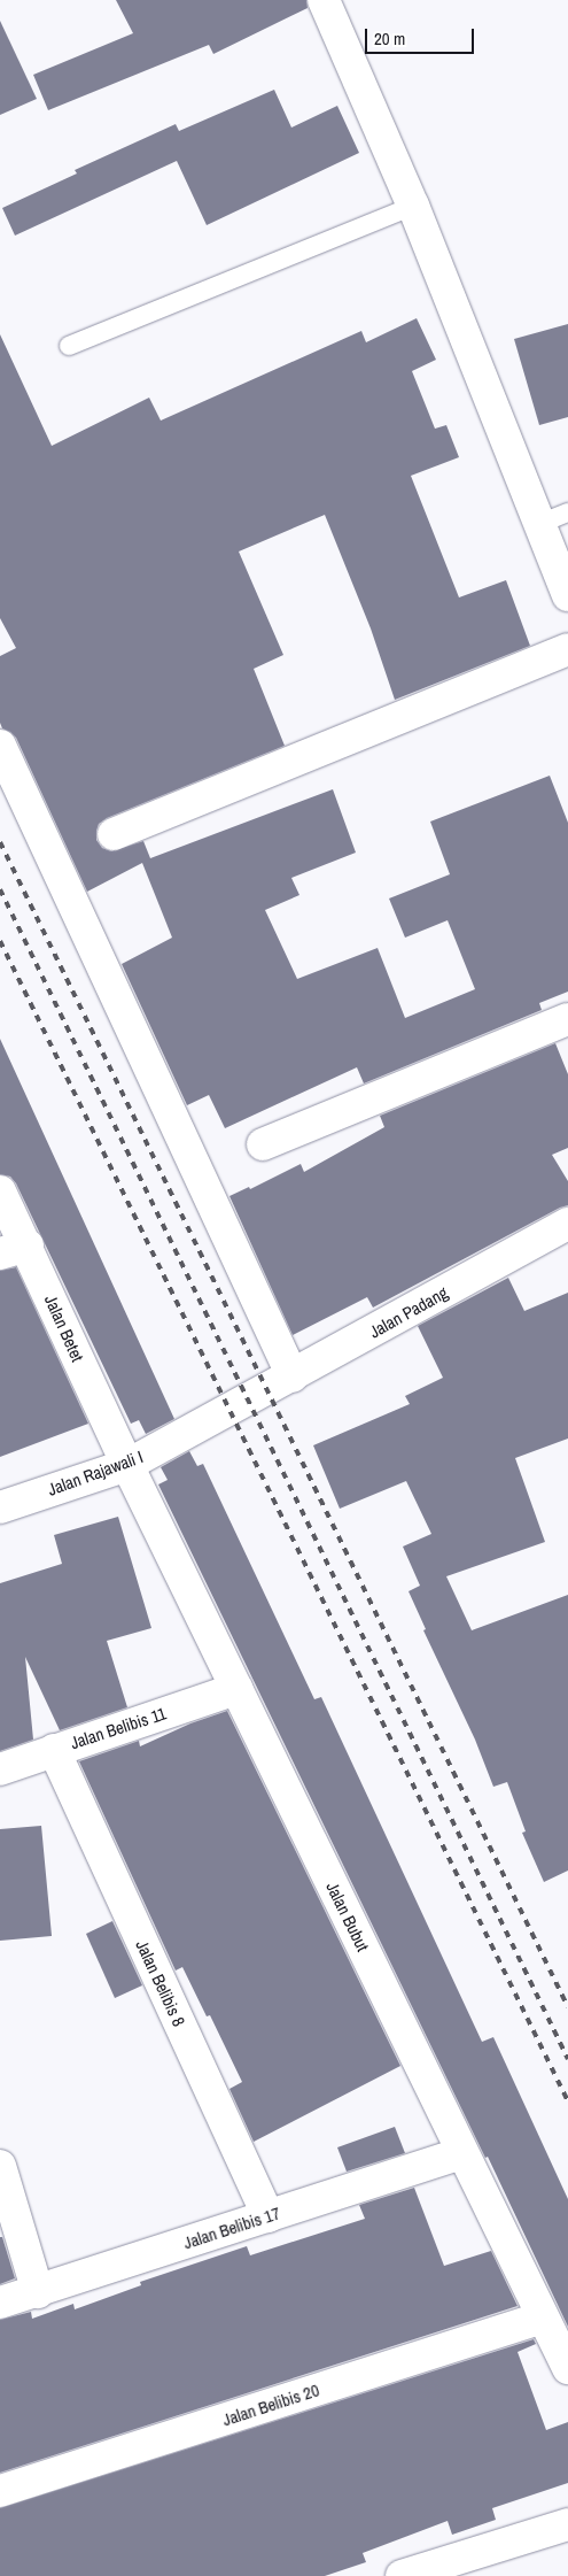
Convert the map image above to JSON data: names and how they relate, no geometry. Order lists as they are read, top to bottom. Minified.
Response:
{"streets":{"street":["Jalan Padang","Jalan Betet","Jalan Rajawali I","Jalan Belibis 11","Jalan Bubut","Jalan Belibis 8","Jalan Belibis 17","Jalan Belibis 20"]},"crossings":[["Jalan Padang","Jalan Rajawali I"],["Jalan Betet","Jalan Rajawali I"],["Jalan Betet","Jalan Bubut"],["Jalan Rajawali I","Jalan Bubut"],["Jalan Belibis 11","Jalan Bubut"],["Jalan Belibis 11","Jalan Belibis 8"],["Jalan Bubut","Jalan Belibis 17"],["Jalan Bubut","Jalan Belibis 20"],["Jalan Belibis 8","Jalan Belibis 17"]],"scale_bar":"20 m"}
